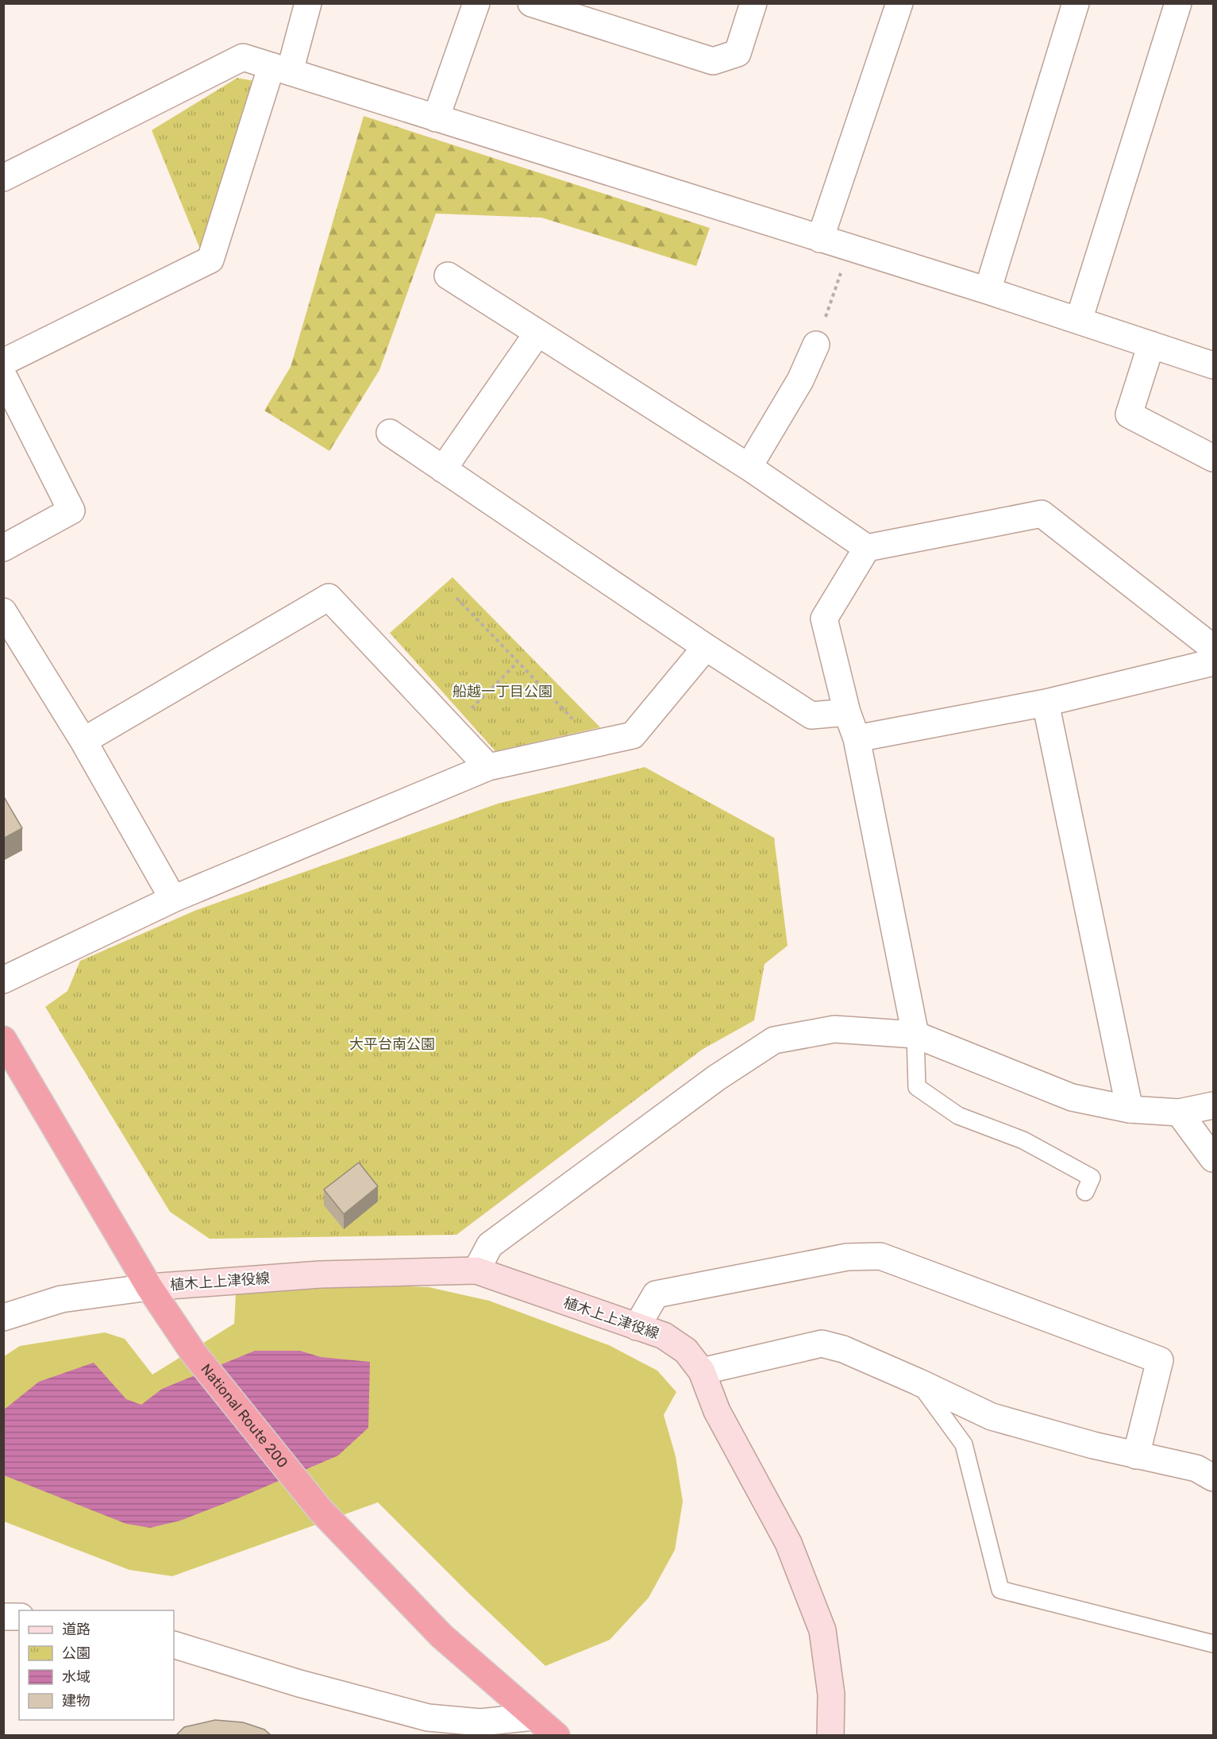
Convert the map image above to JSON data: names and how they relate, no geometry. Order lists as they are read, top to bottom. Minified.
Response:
{"streets":{"highway":["National Route 200"],"main road":["植木上上津役線"]},"crossings":[["植木上上津役線","National Route 200"]],"parks":["船越一丁目公園","大平台南公園"],"legend":["道路","公園","水域","建物"]}
